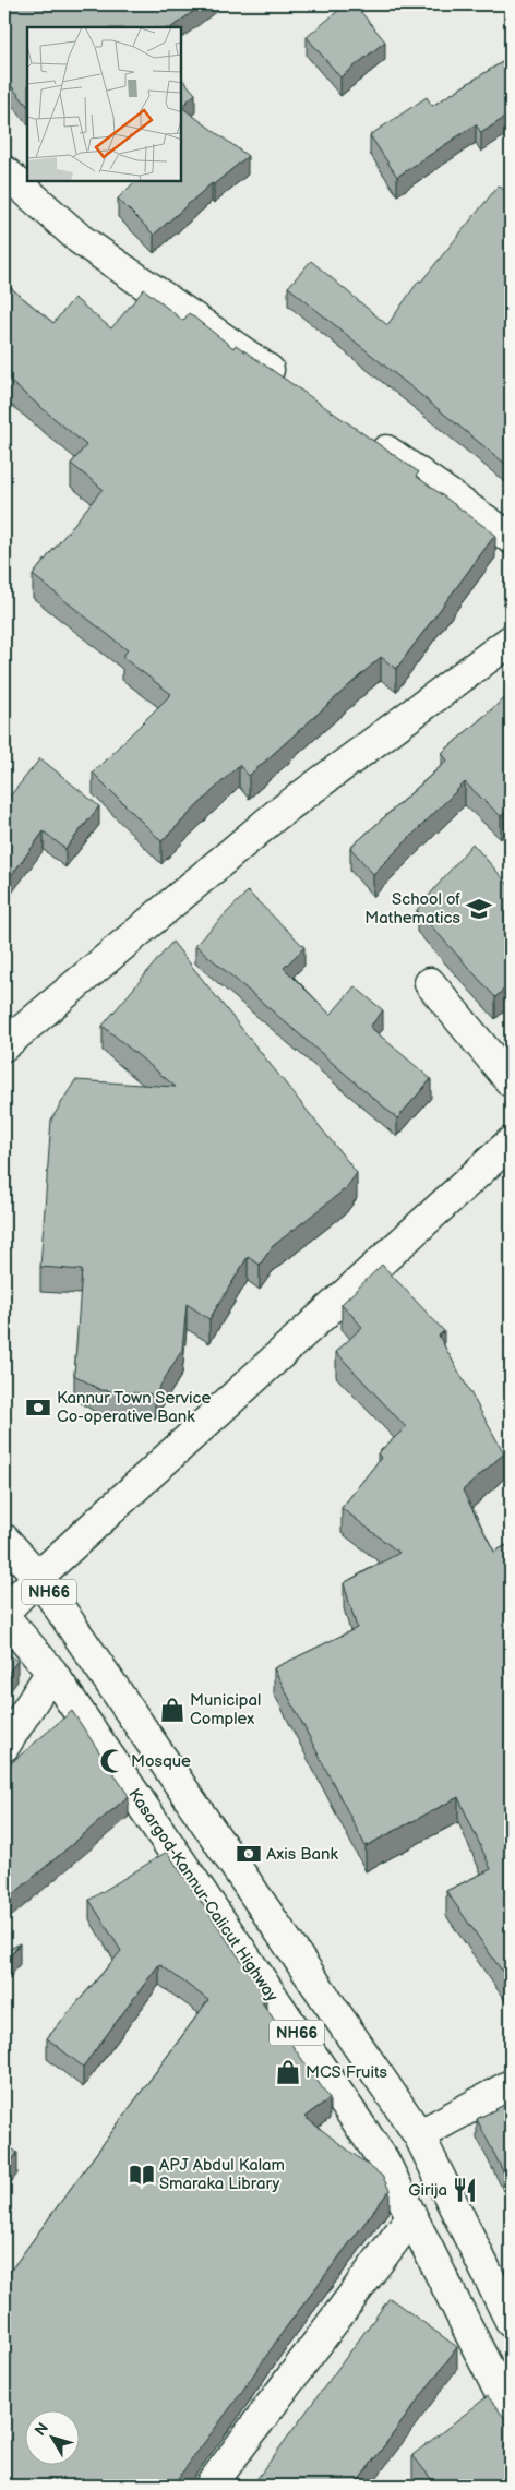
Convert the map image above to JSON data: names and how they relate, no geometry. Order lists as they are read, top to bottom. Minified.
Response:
{"streets":{"main road":["NH66","Kasargod-Kannur-Calicut Highway"]},"places":{"school or university":["School of Mathematics"],"bank":["Kannur Town Service Co-operative Bank","Axis Bank"],"shop":["Municipal Complex","MCS Fruits"],"mosque":["Mosque"],"library":["APJ Abdul Kalam Smaraka Library"],"restaurant":["Girija"]},"north":"top left"}
